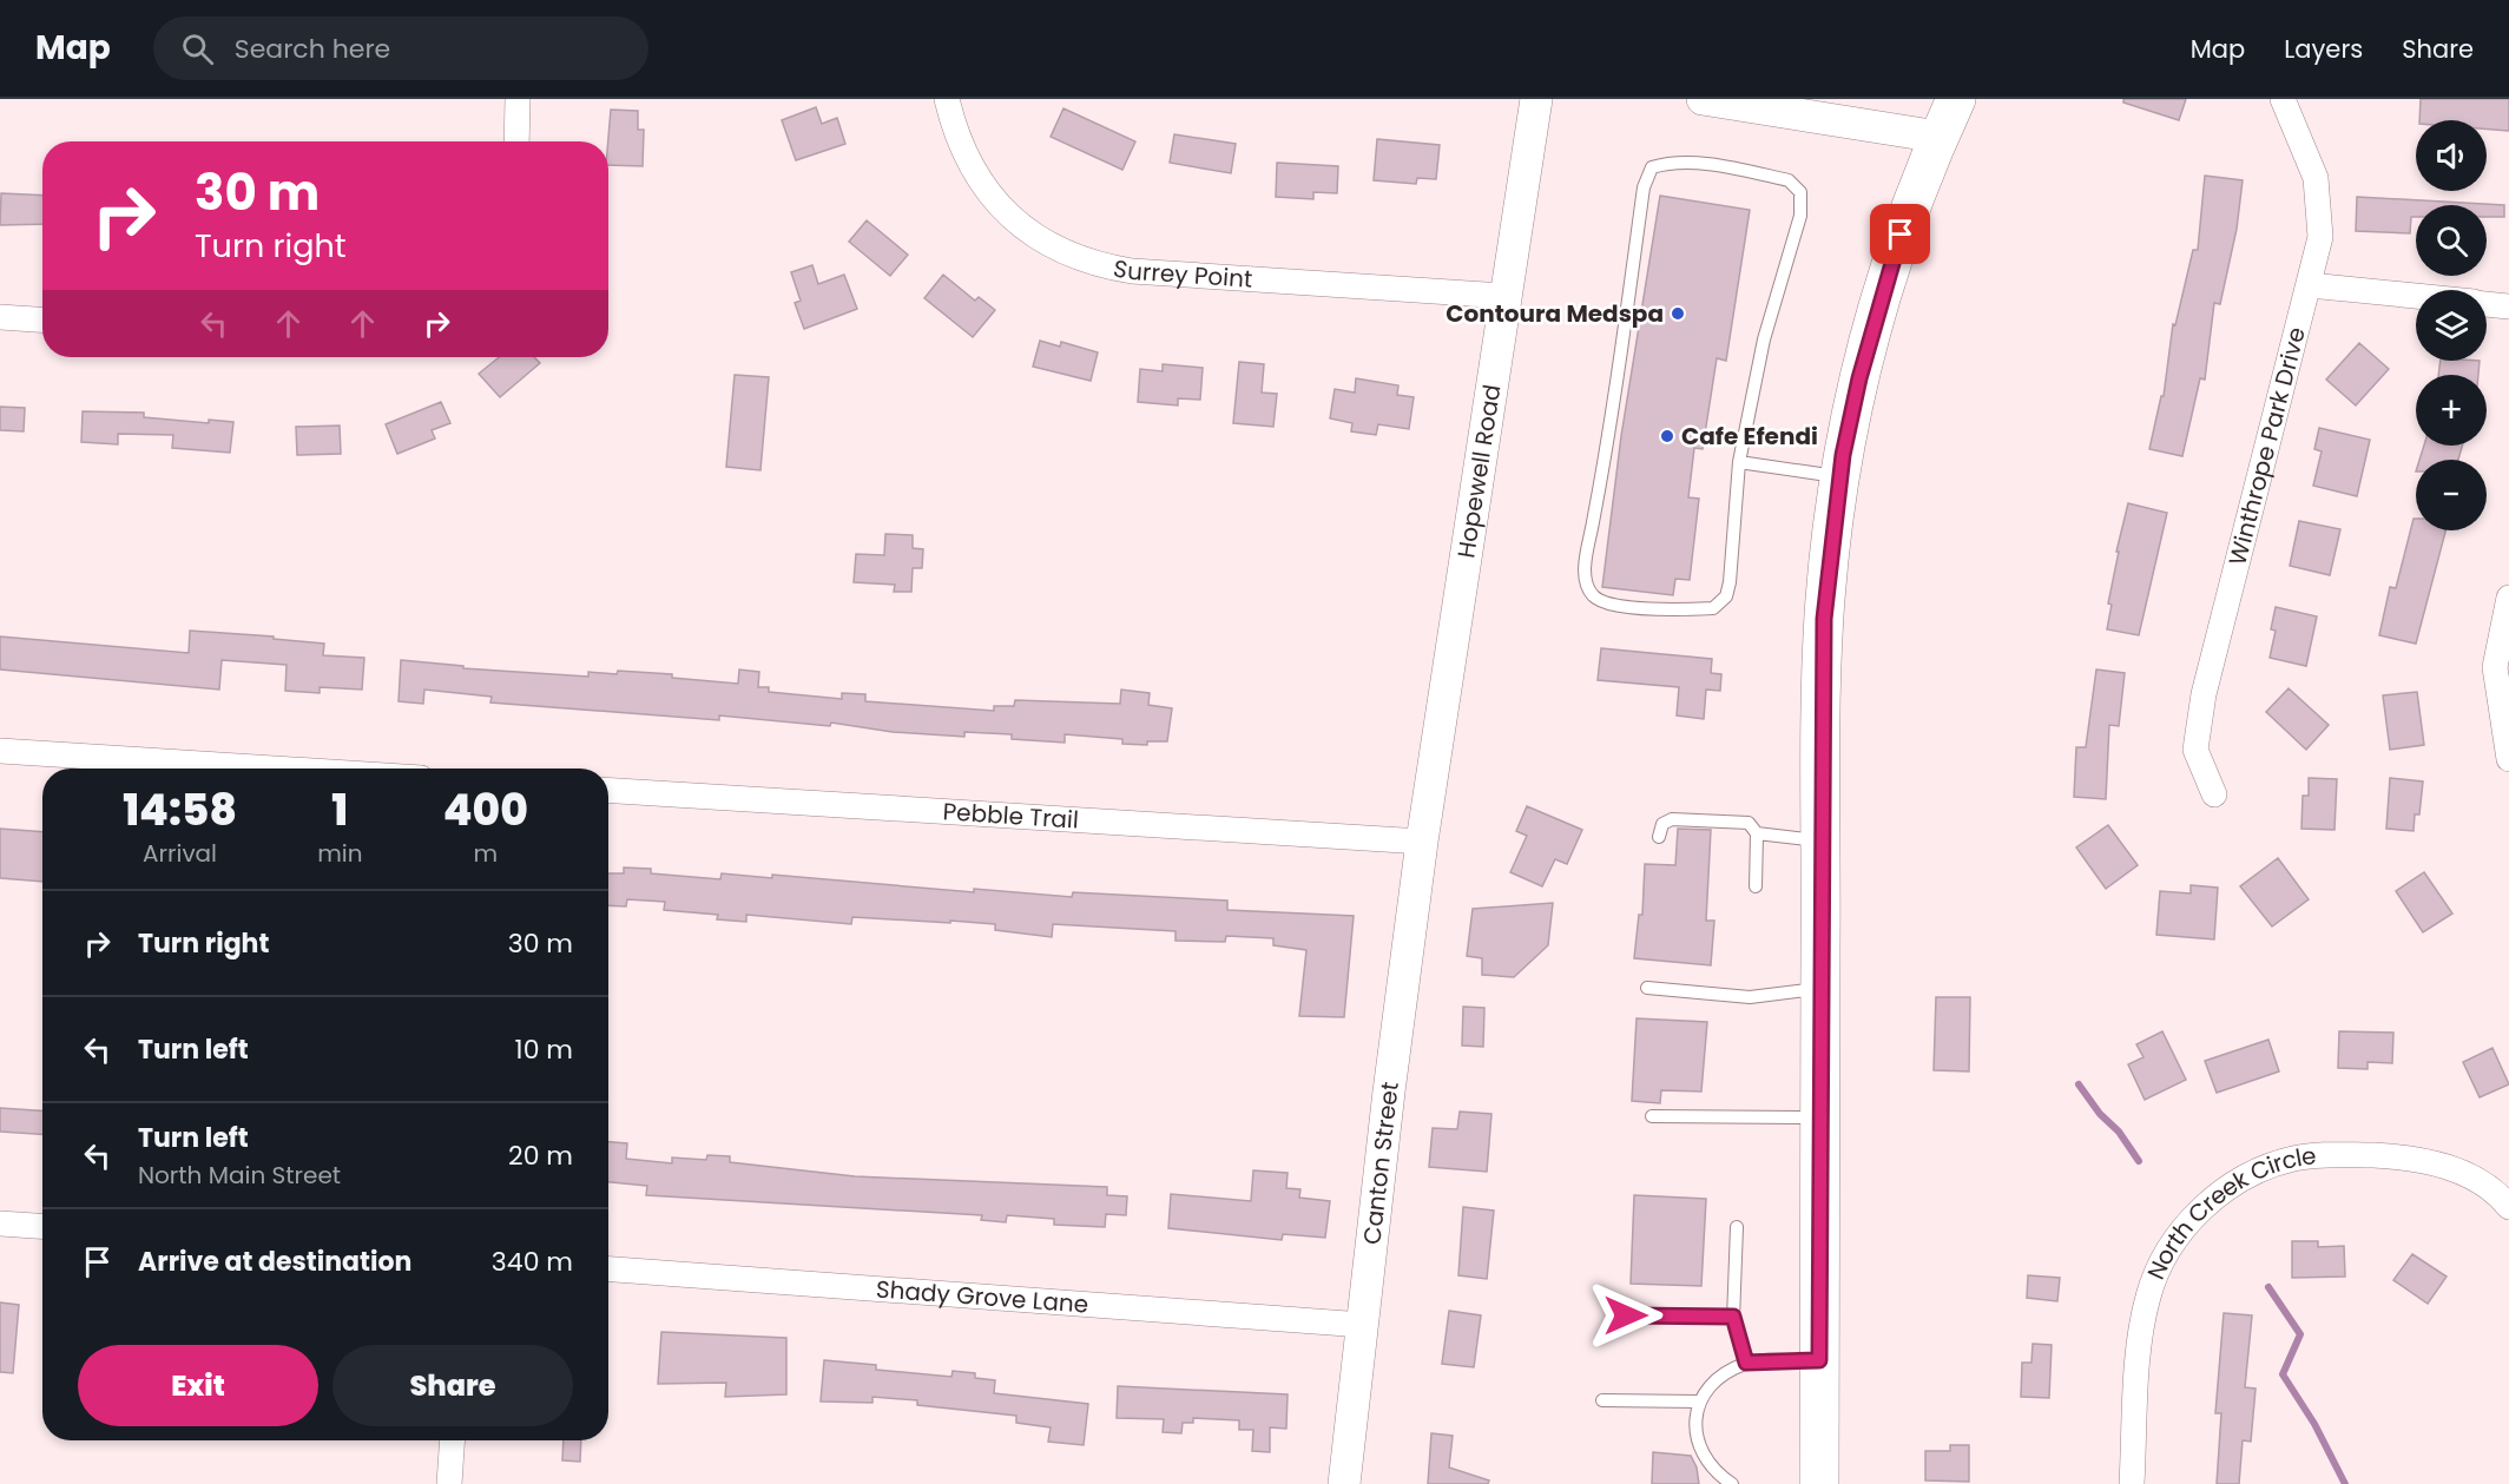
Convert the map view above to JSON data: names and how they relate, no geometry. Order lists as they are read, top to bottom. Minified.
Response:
{"streets":{"street":["Surrey Point","Winthrope Park Drive","Hopewell Road","Pebble Trail","Canton Street","North Creek Circle","Shady Grove Lane"]},"crossings":[["Surrey Point","Hopewell Road"],["Hopewell Road","Pebble Trail"],["Hopewell Road","Canton Street"],["Pebble Trail","Canton Street"],["Canton Street","Shady Grove Lane"]],"places":["Contoura Medspa","Cafe Efendi"],"page":{"header":"Map","search":"Search here","nav":["Map","Layers","Share"],"map_buttons":["+","−"],"turn":["30 m","Turn right"],"eta":["14:58","Arrival","1","min","400","m"],"list":[{"name":"Turn right","value":"30 m"},{"name":"Turn left","value":"10 m"},{"name":"Turn left","note":"North Main Street","value":"20 m"},{"name":"Arrive at destination","value":"340 m"}],"buttons":["Exit","Share"]}}
